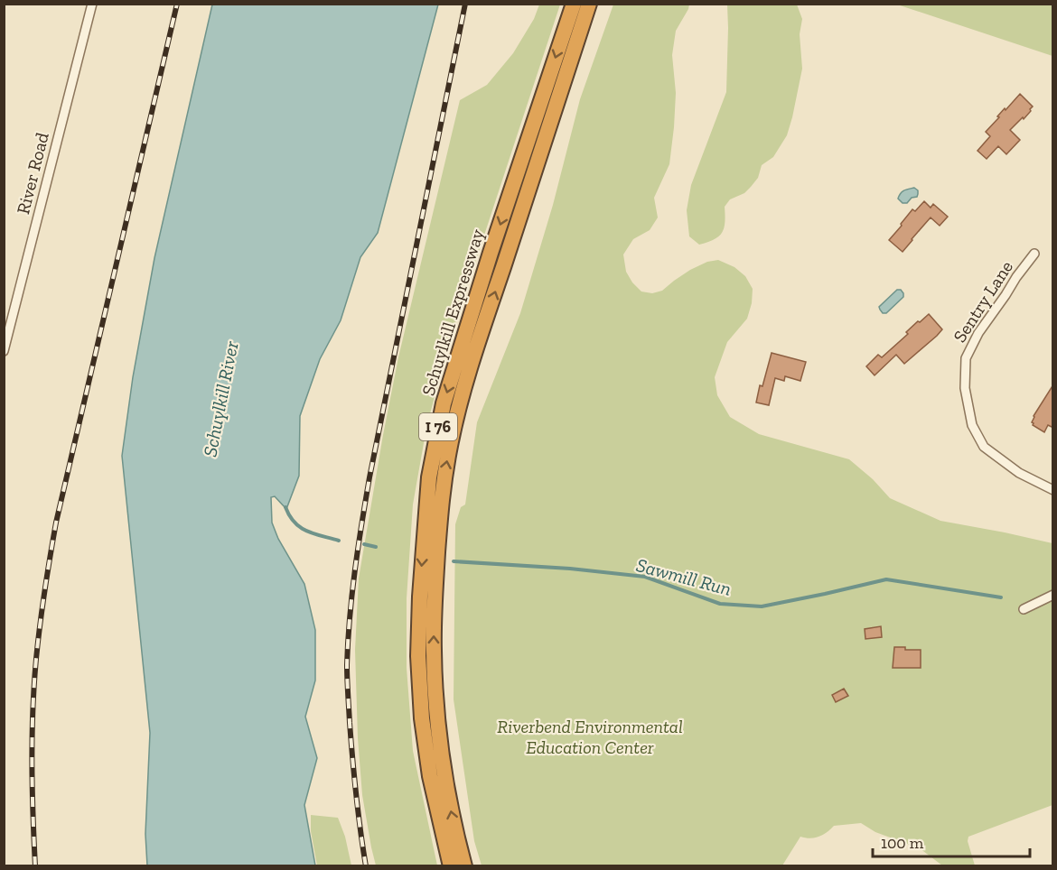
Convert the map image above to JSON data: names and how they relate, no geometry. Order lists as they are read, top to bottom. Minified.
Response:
{"streets":{"highway":["Schuylkill Expressway","I 76"],"street":["River Road","Sentry Lane"]},"water":["Schuylkill River","Sawmill Run"],"parks":["Riverbend Environmental Education Center"],"scale_bar":"100 m"}
